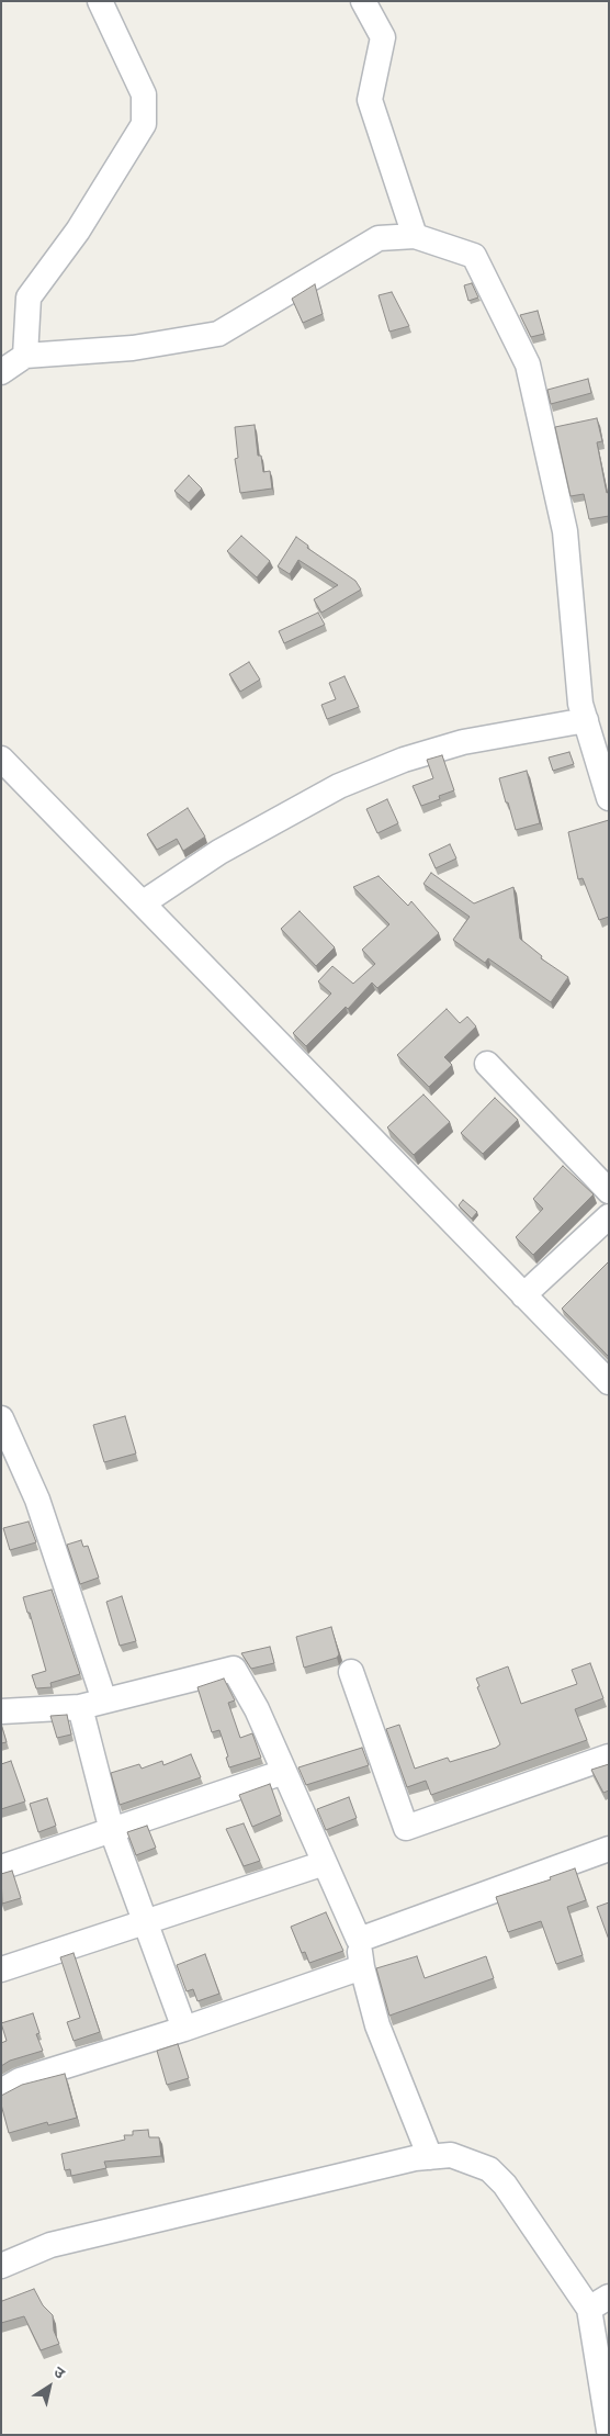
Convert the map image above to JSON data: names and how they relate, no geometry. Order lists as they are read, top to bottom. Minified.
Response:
{"north":"top right"}
